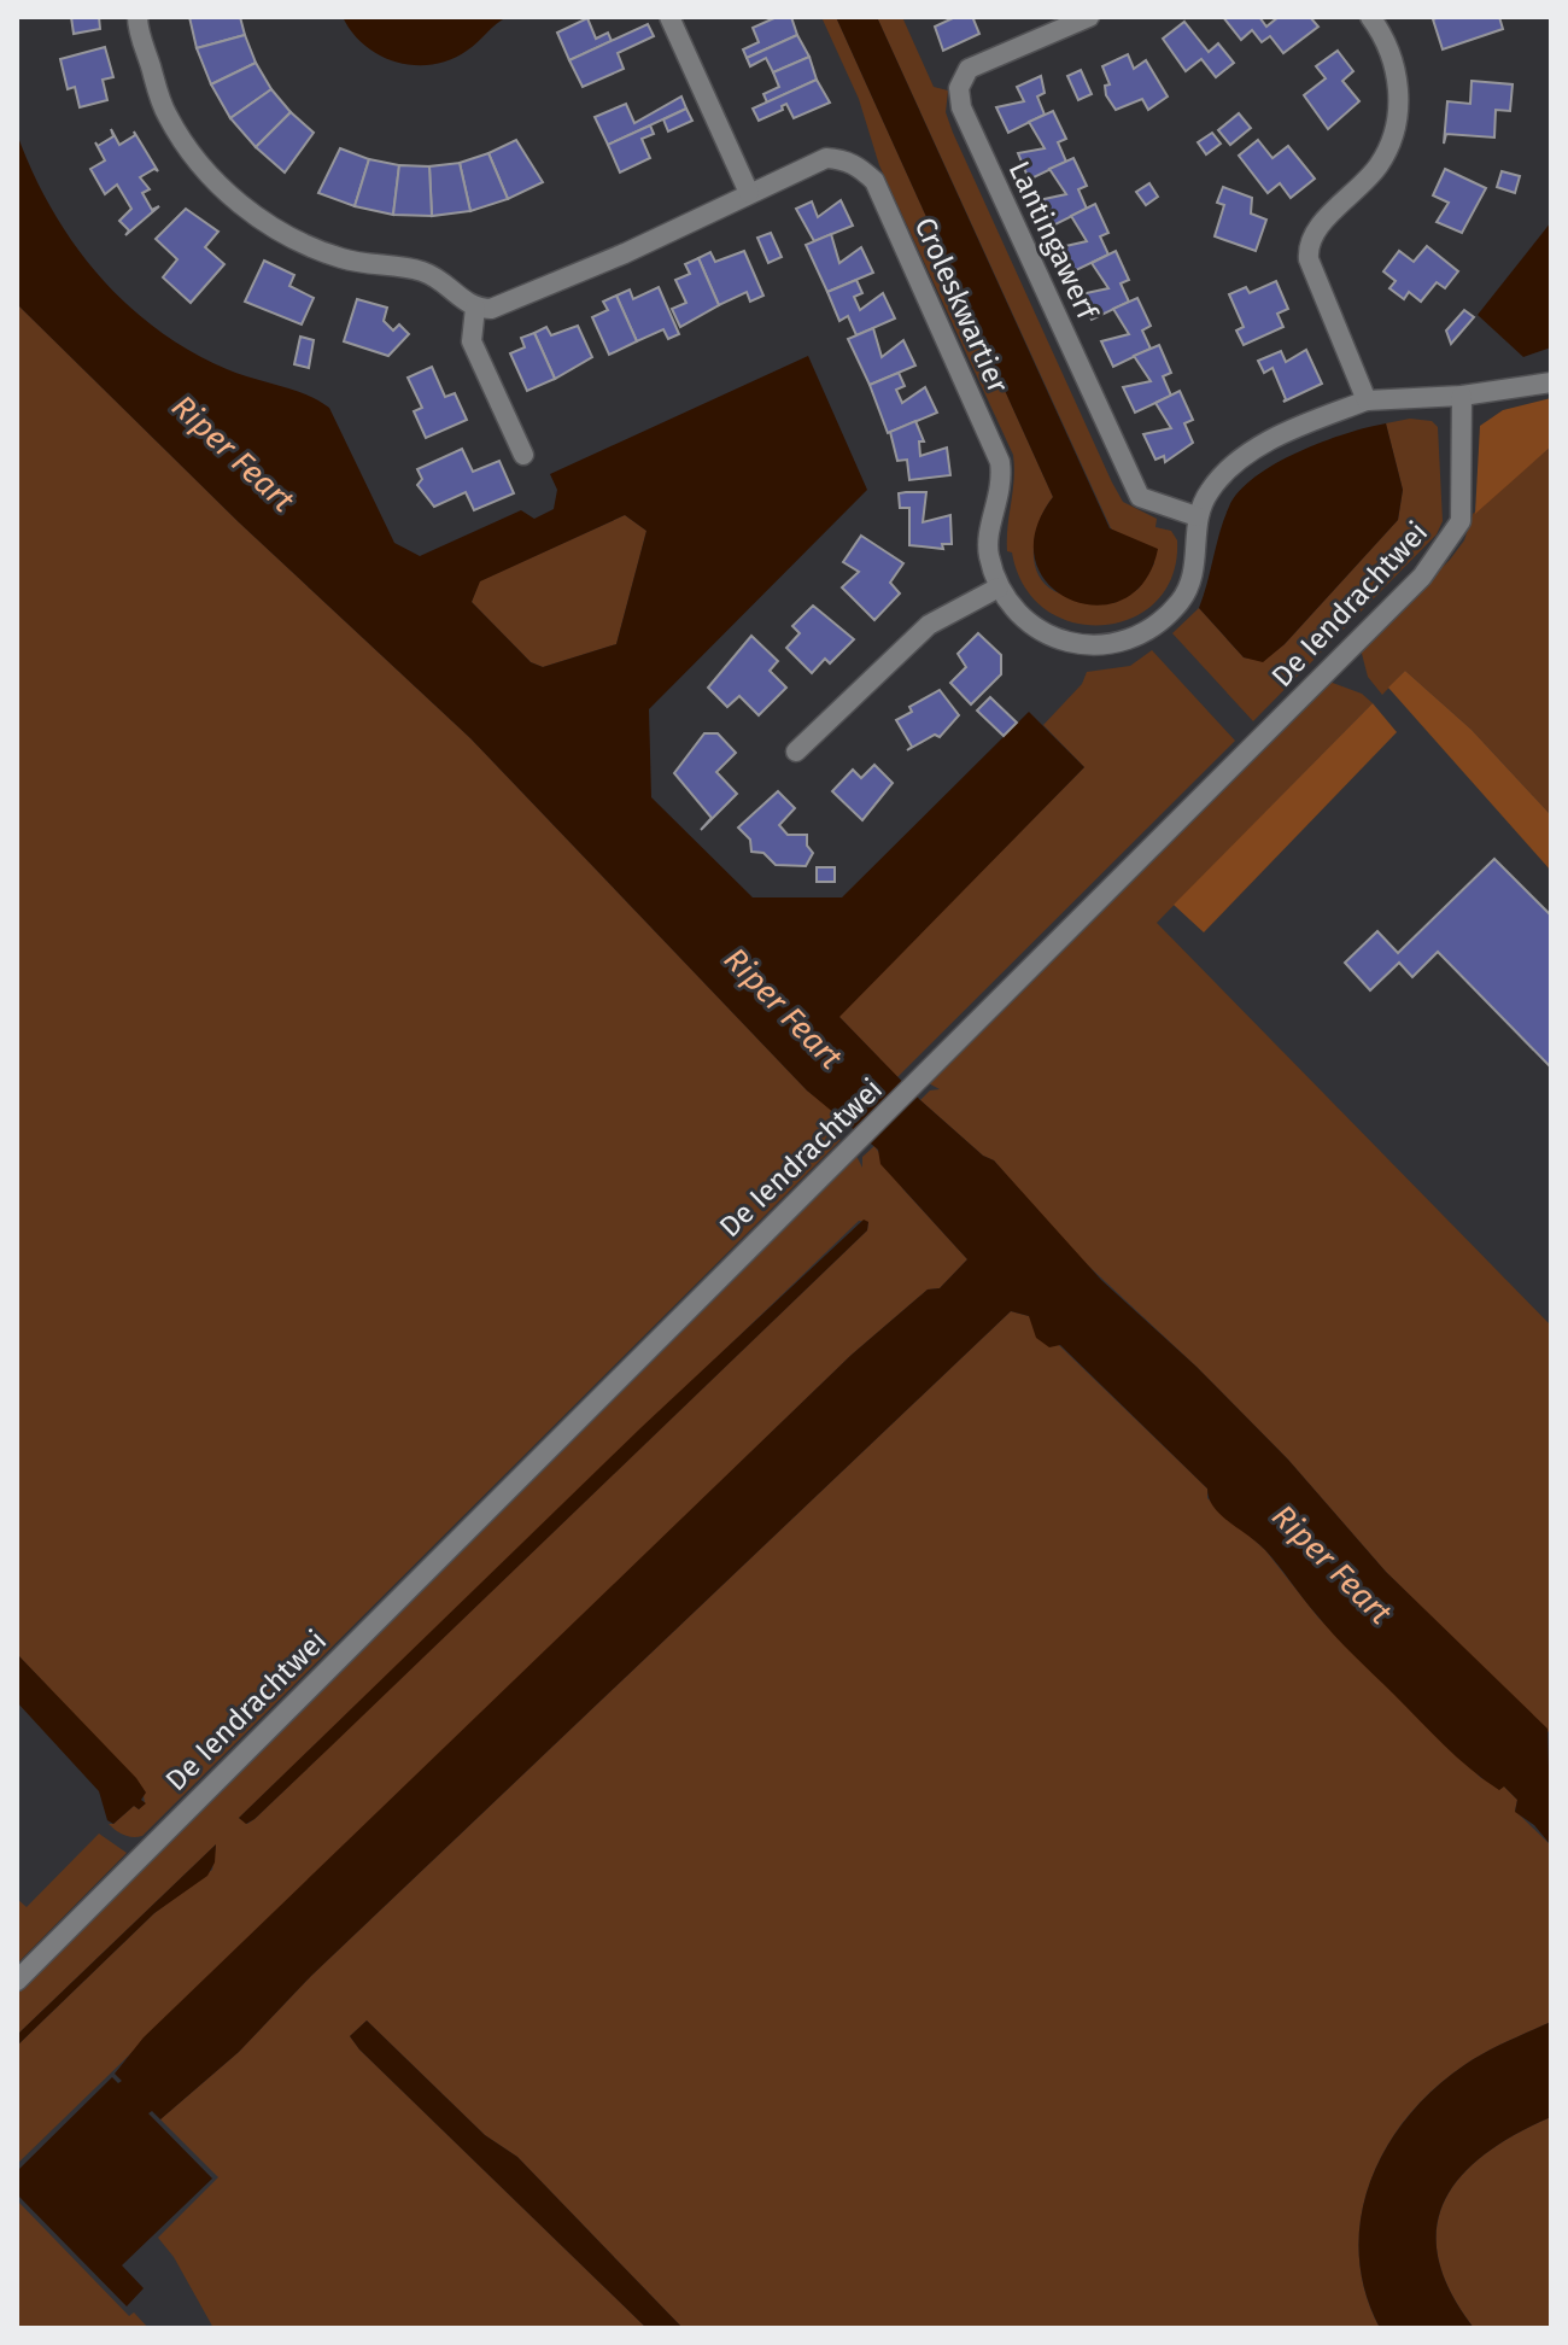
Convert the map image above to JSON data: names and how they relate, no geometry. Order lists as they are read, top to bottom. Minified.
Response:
{"streets":{"street":["Lantingawerf","Croleskwartier","De Iendrachtwei"]},"water":["Riper Feart"]}
